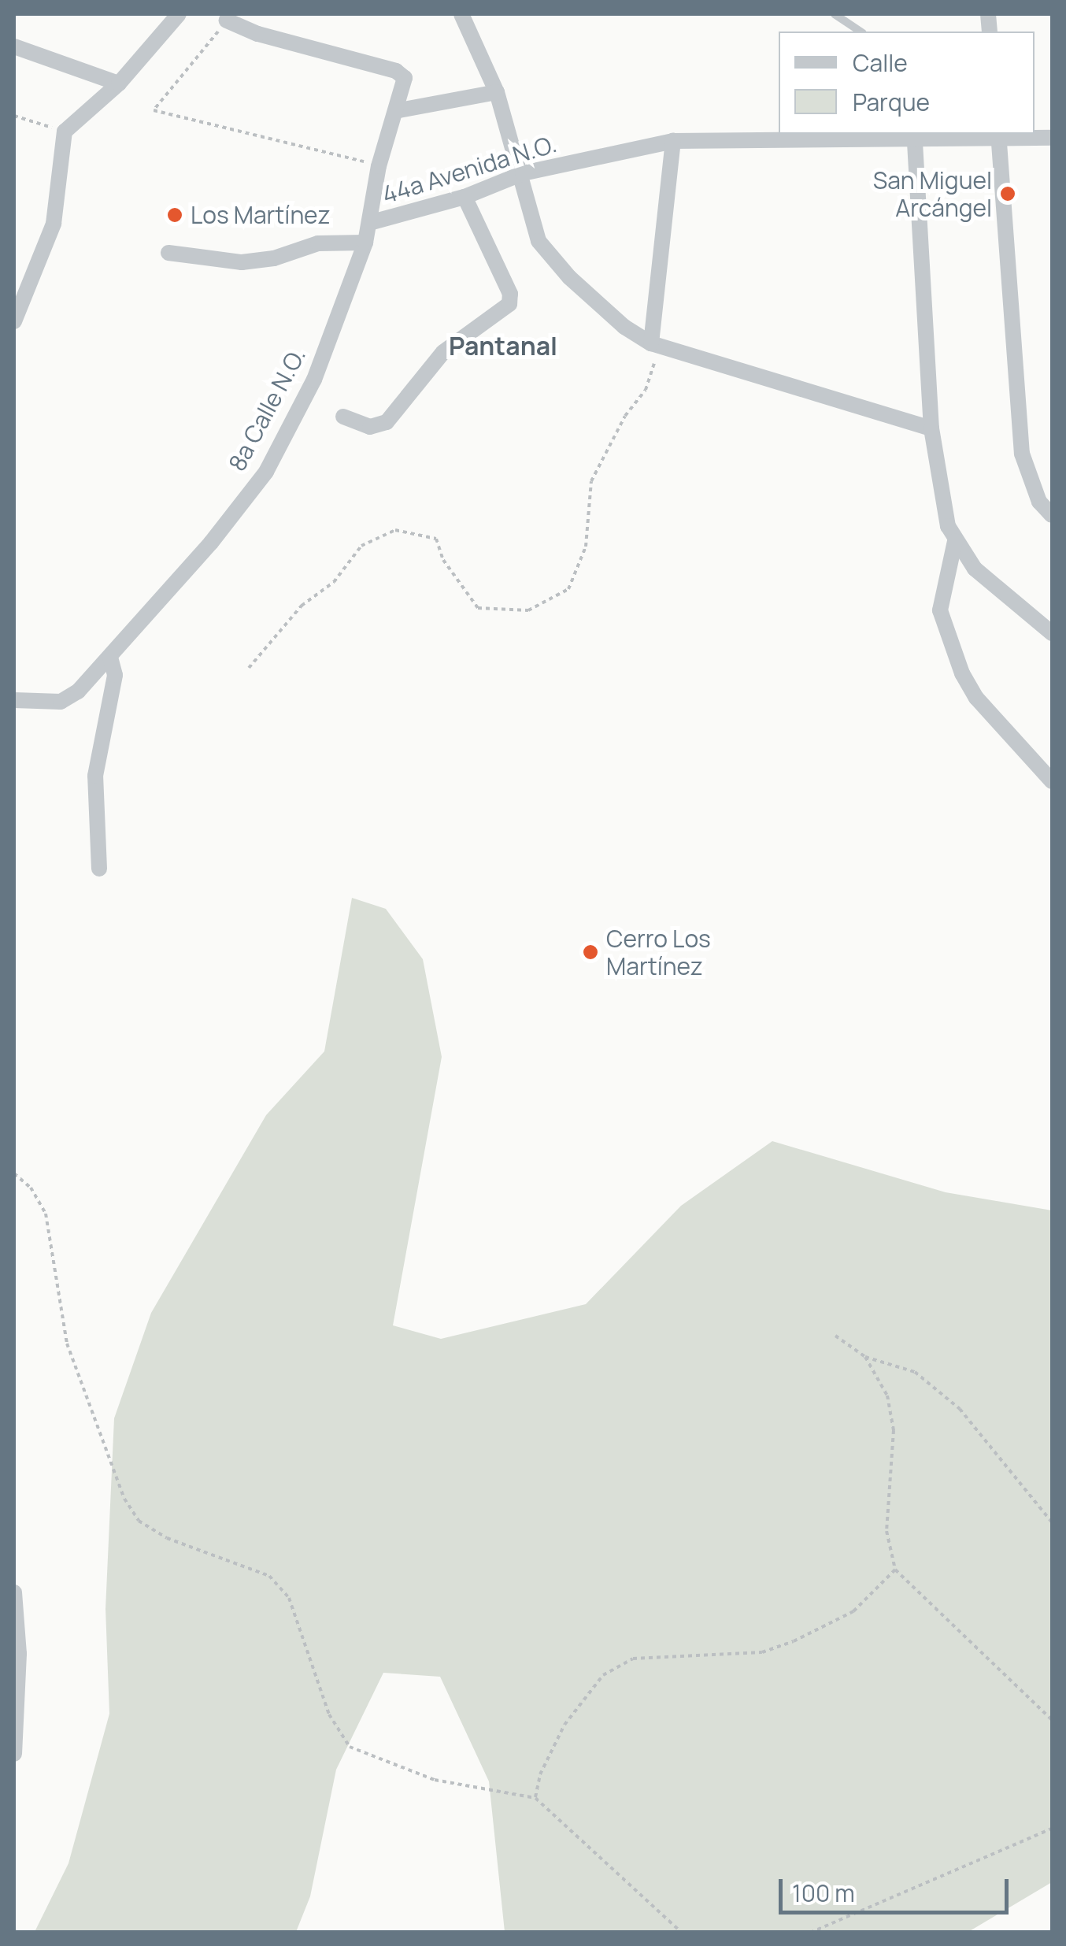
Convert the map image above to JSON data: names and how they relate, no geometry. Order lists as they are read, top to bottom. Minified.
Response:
{"streets":{"street":["44a Avenida N.O.","8a Calle N.O."]},"crossings":[["44a Avenida N.O.","8a Calle N.O."]],"districts":["Pantanal"],"places":["San Miguel Arcángel","Los Martínez","Cerro Los Martínez"],"legend":["Calle","Parque"],"scale_bar":"100 m"}
